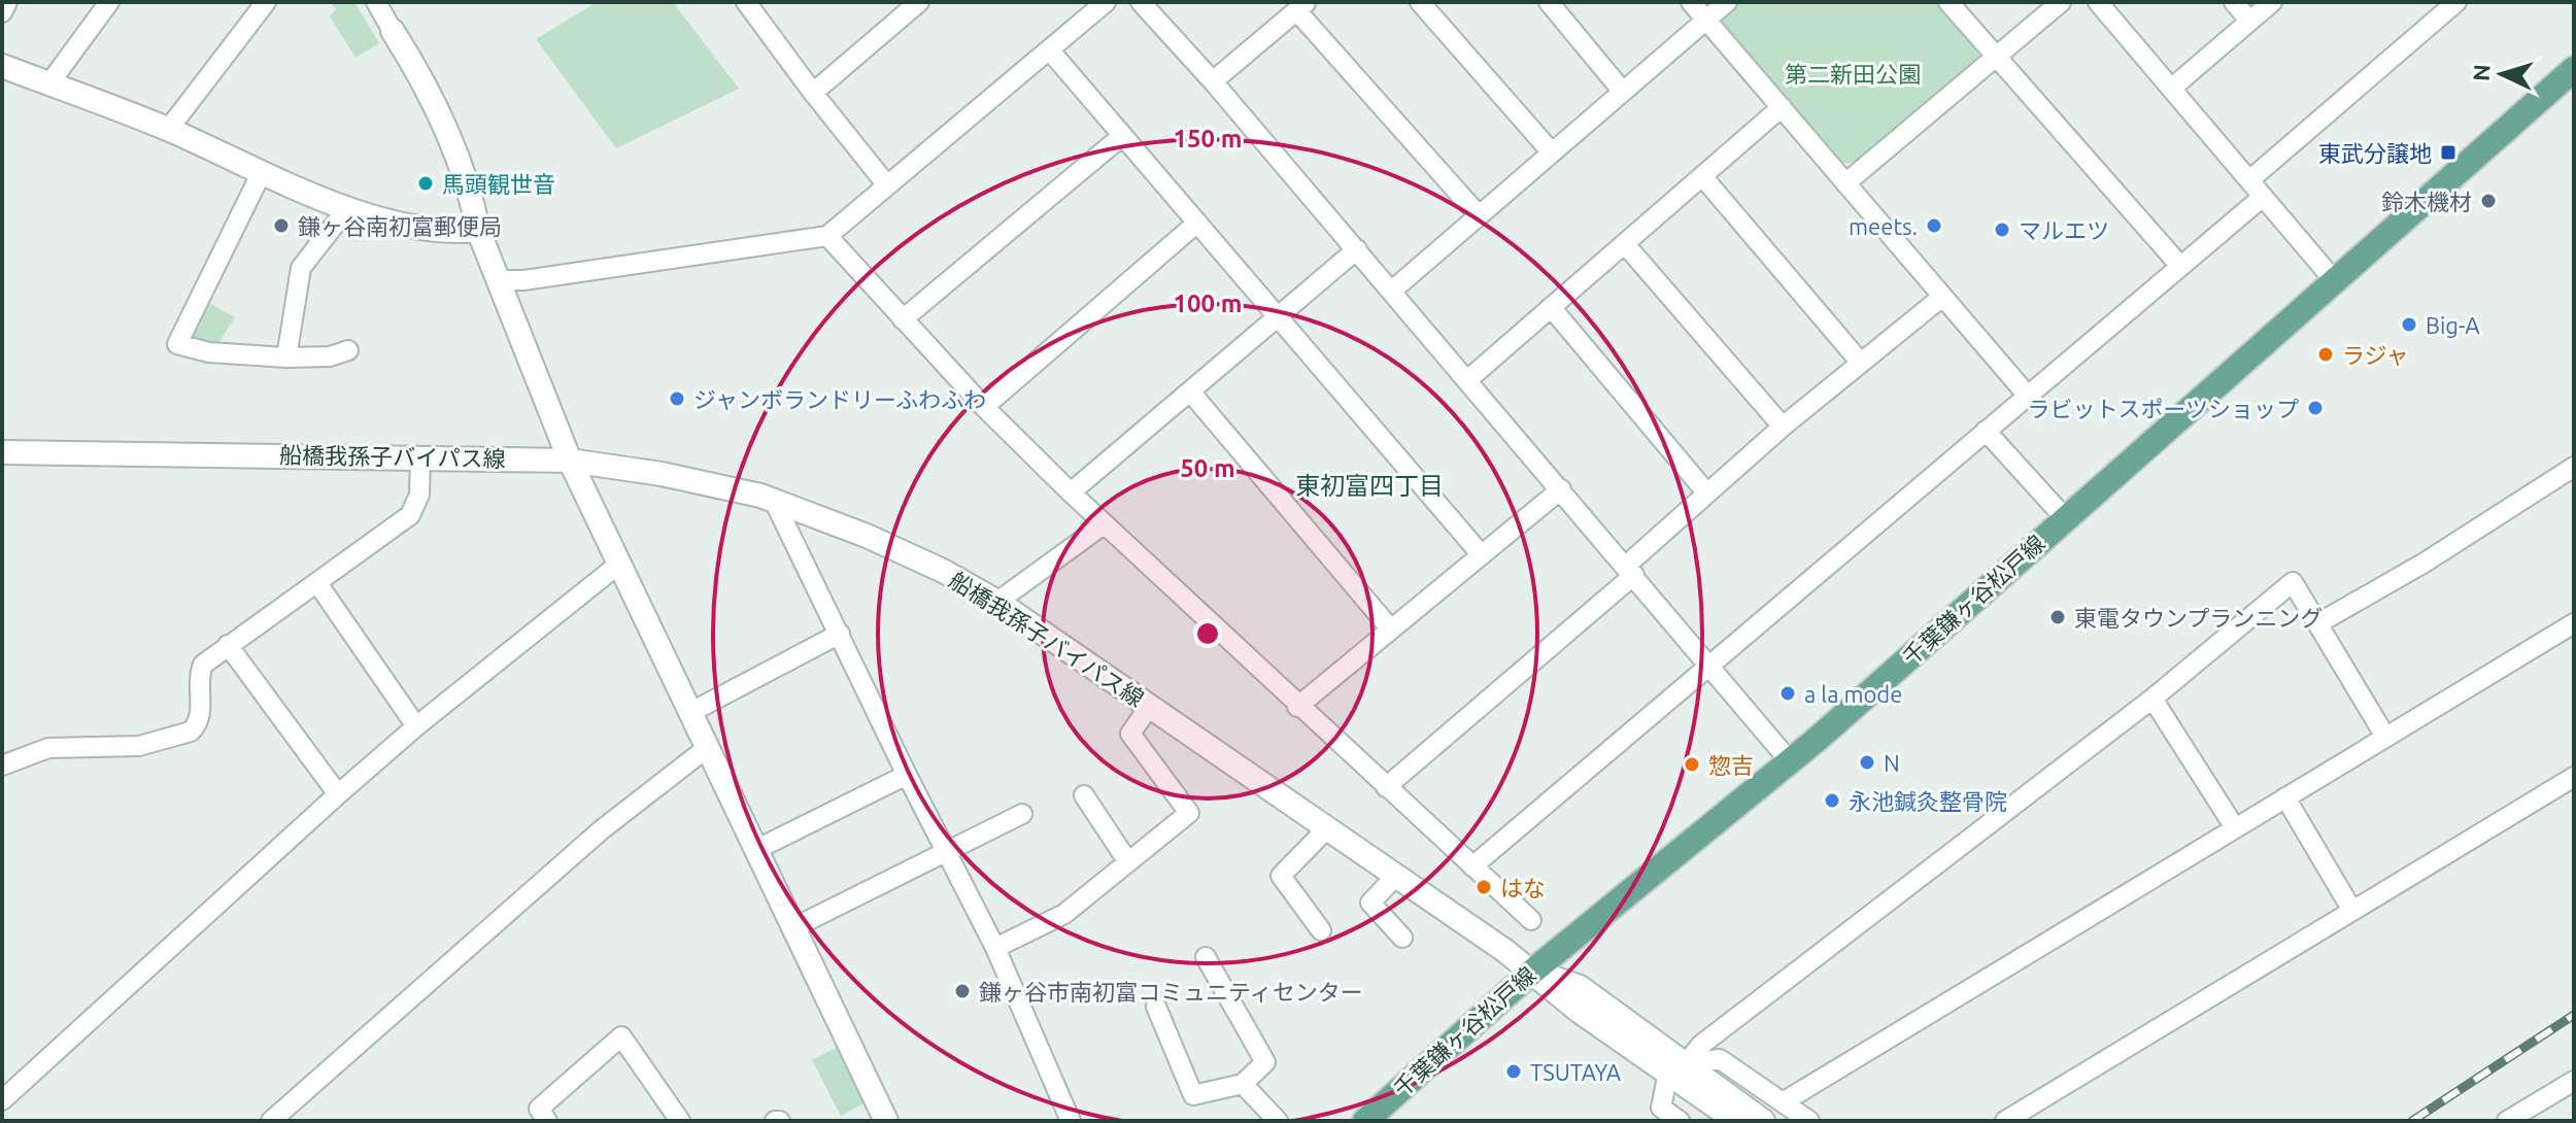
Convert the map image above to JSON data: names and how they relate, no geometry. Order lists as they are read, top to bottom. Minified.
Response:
{"streets":{"main road":["千葉鎌ヶ谷松戸線"],"street":["船橋我孫子バイパス線"]},"crossings":[["船橋我孫子バイパス線","千葉鎌ヶ谷松戸線"]],"districts":["東初富四丁目"],"parks":["第二新田公園"],"places":{"transit":["東武分譲地"],"other":["馬頭観世音","鈴木機材","鎌ヶ谷南初富郵便局","meets.","マルエツ","Big-A","ラジャ","ジャンボランドリーふわふわ","ラビットスポーツショップ","東電タウンプランニング","a la mode","N","惣吉","永池鍼灸整骨院","はな","鎌ヶ谷市南初富コミュニティセンター","TSUTAYA"]},"north":"left","rings":["150 m","100 m","50 m"]}
